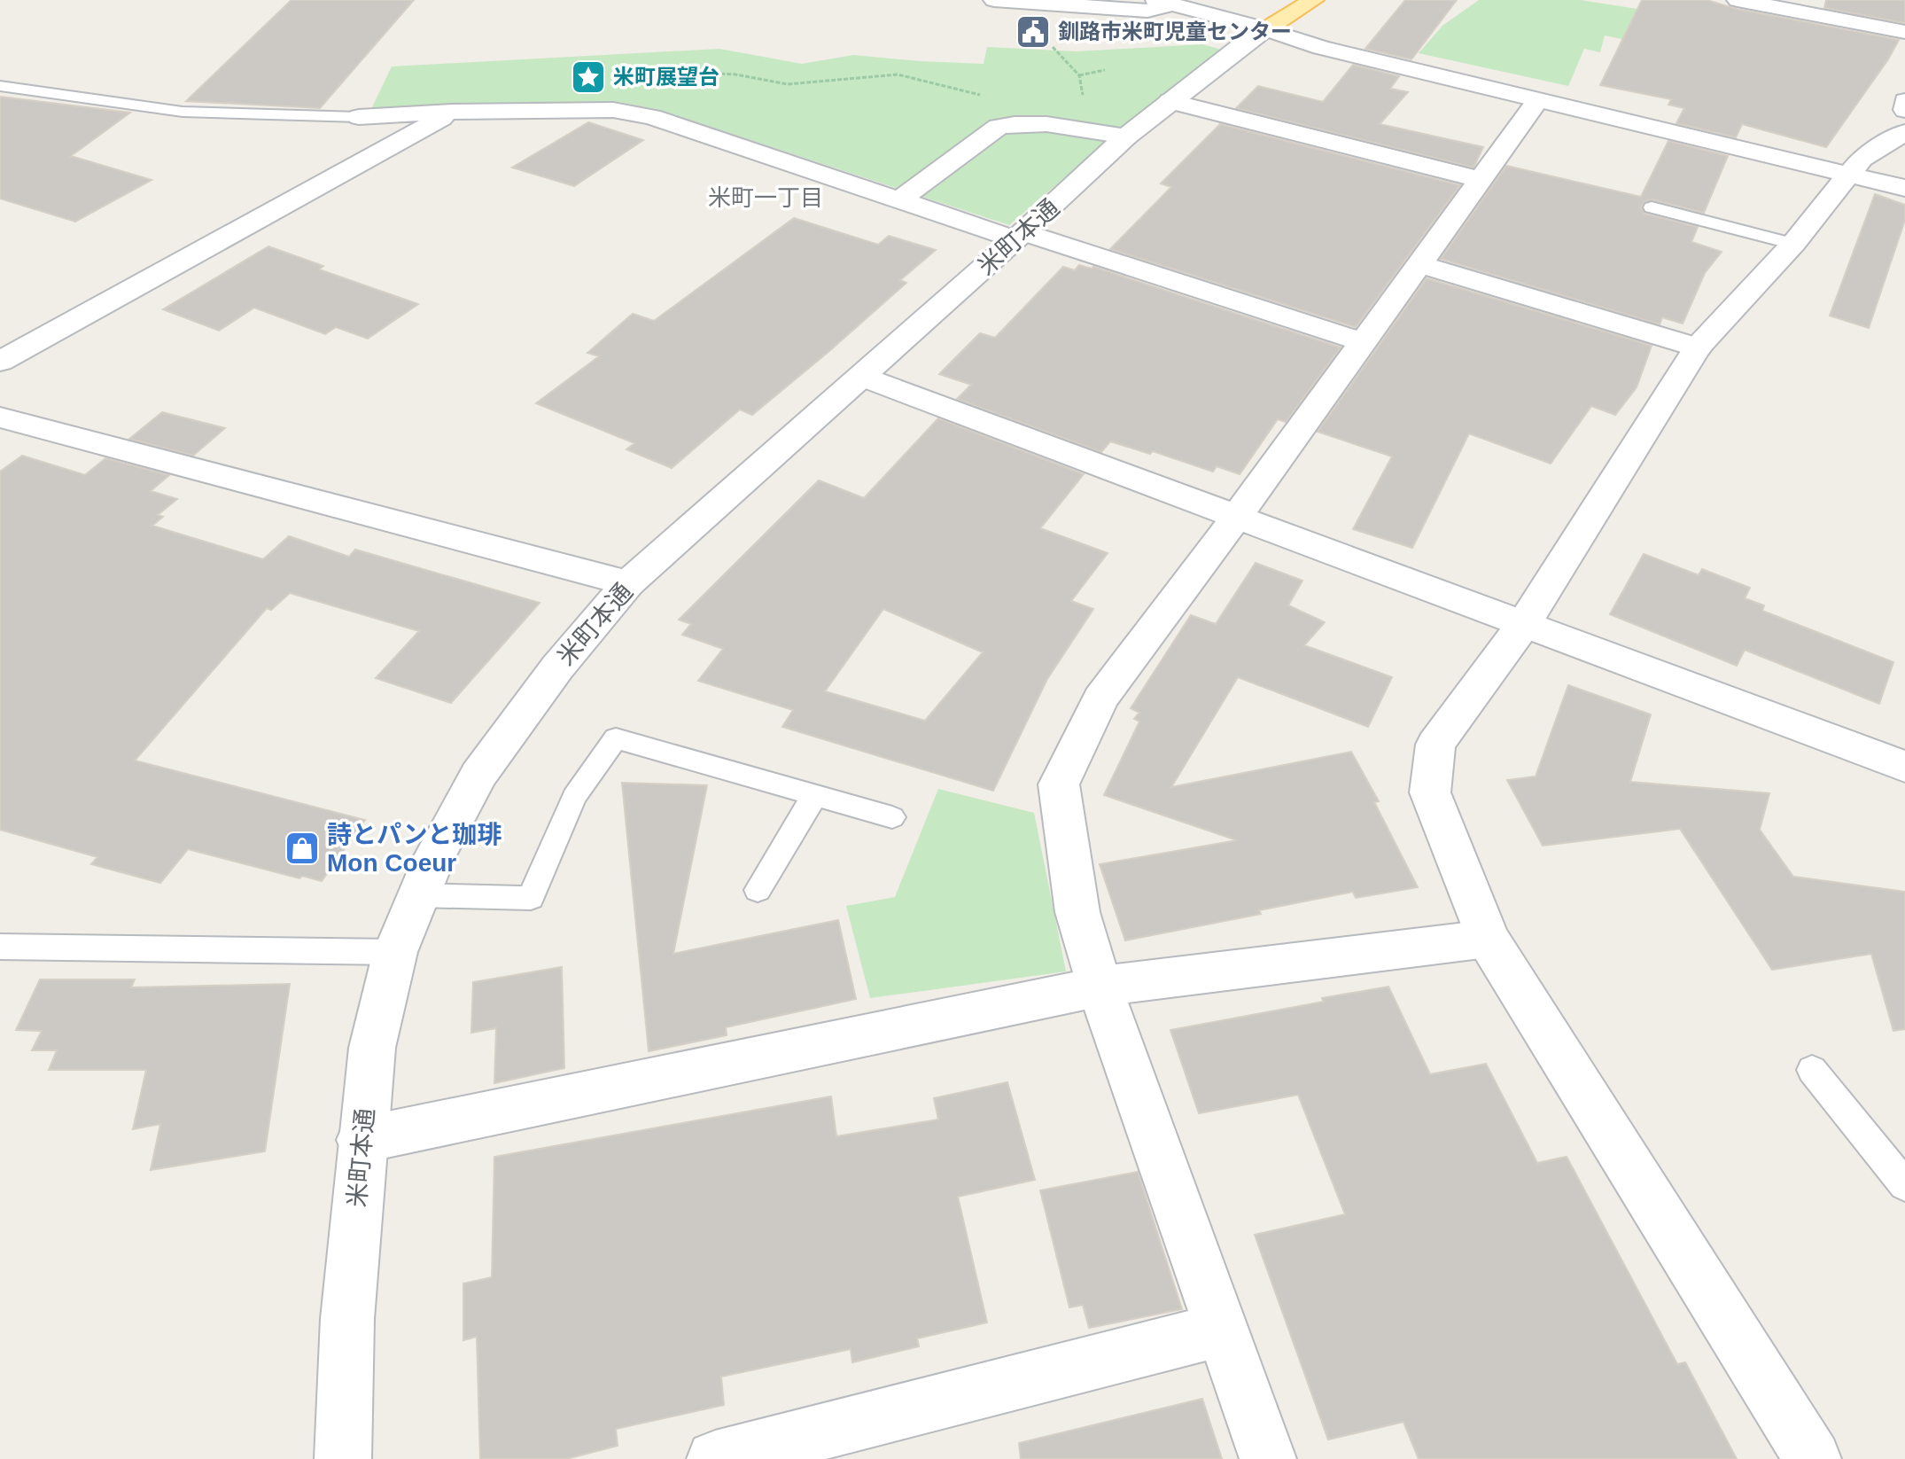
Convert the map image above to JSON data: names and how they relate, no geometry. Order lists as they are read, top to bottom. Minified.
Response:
{"streets":{"street":["米町本通"]},"districts":["米町一丁目"],"places":{"public building":["釧路市米町児童センター"],"place":["米町展望台"],"shop":["詩とパンと珈琲 Mon Coeur"]}}
